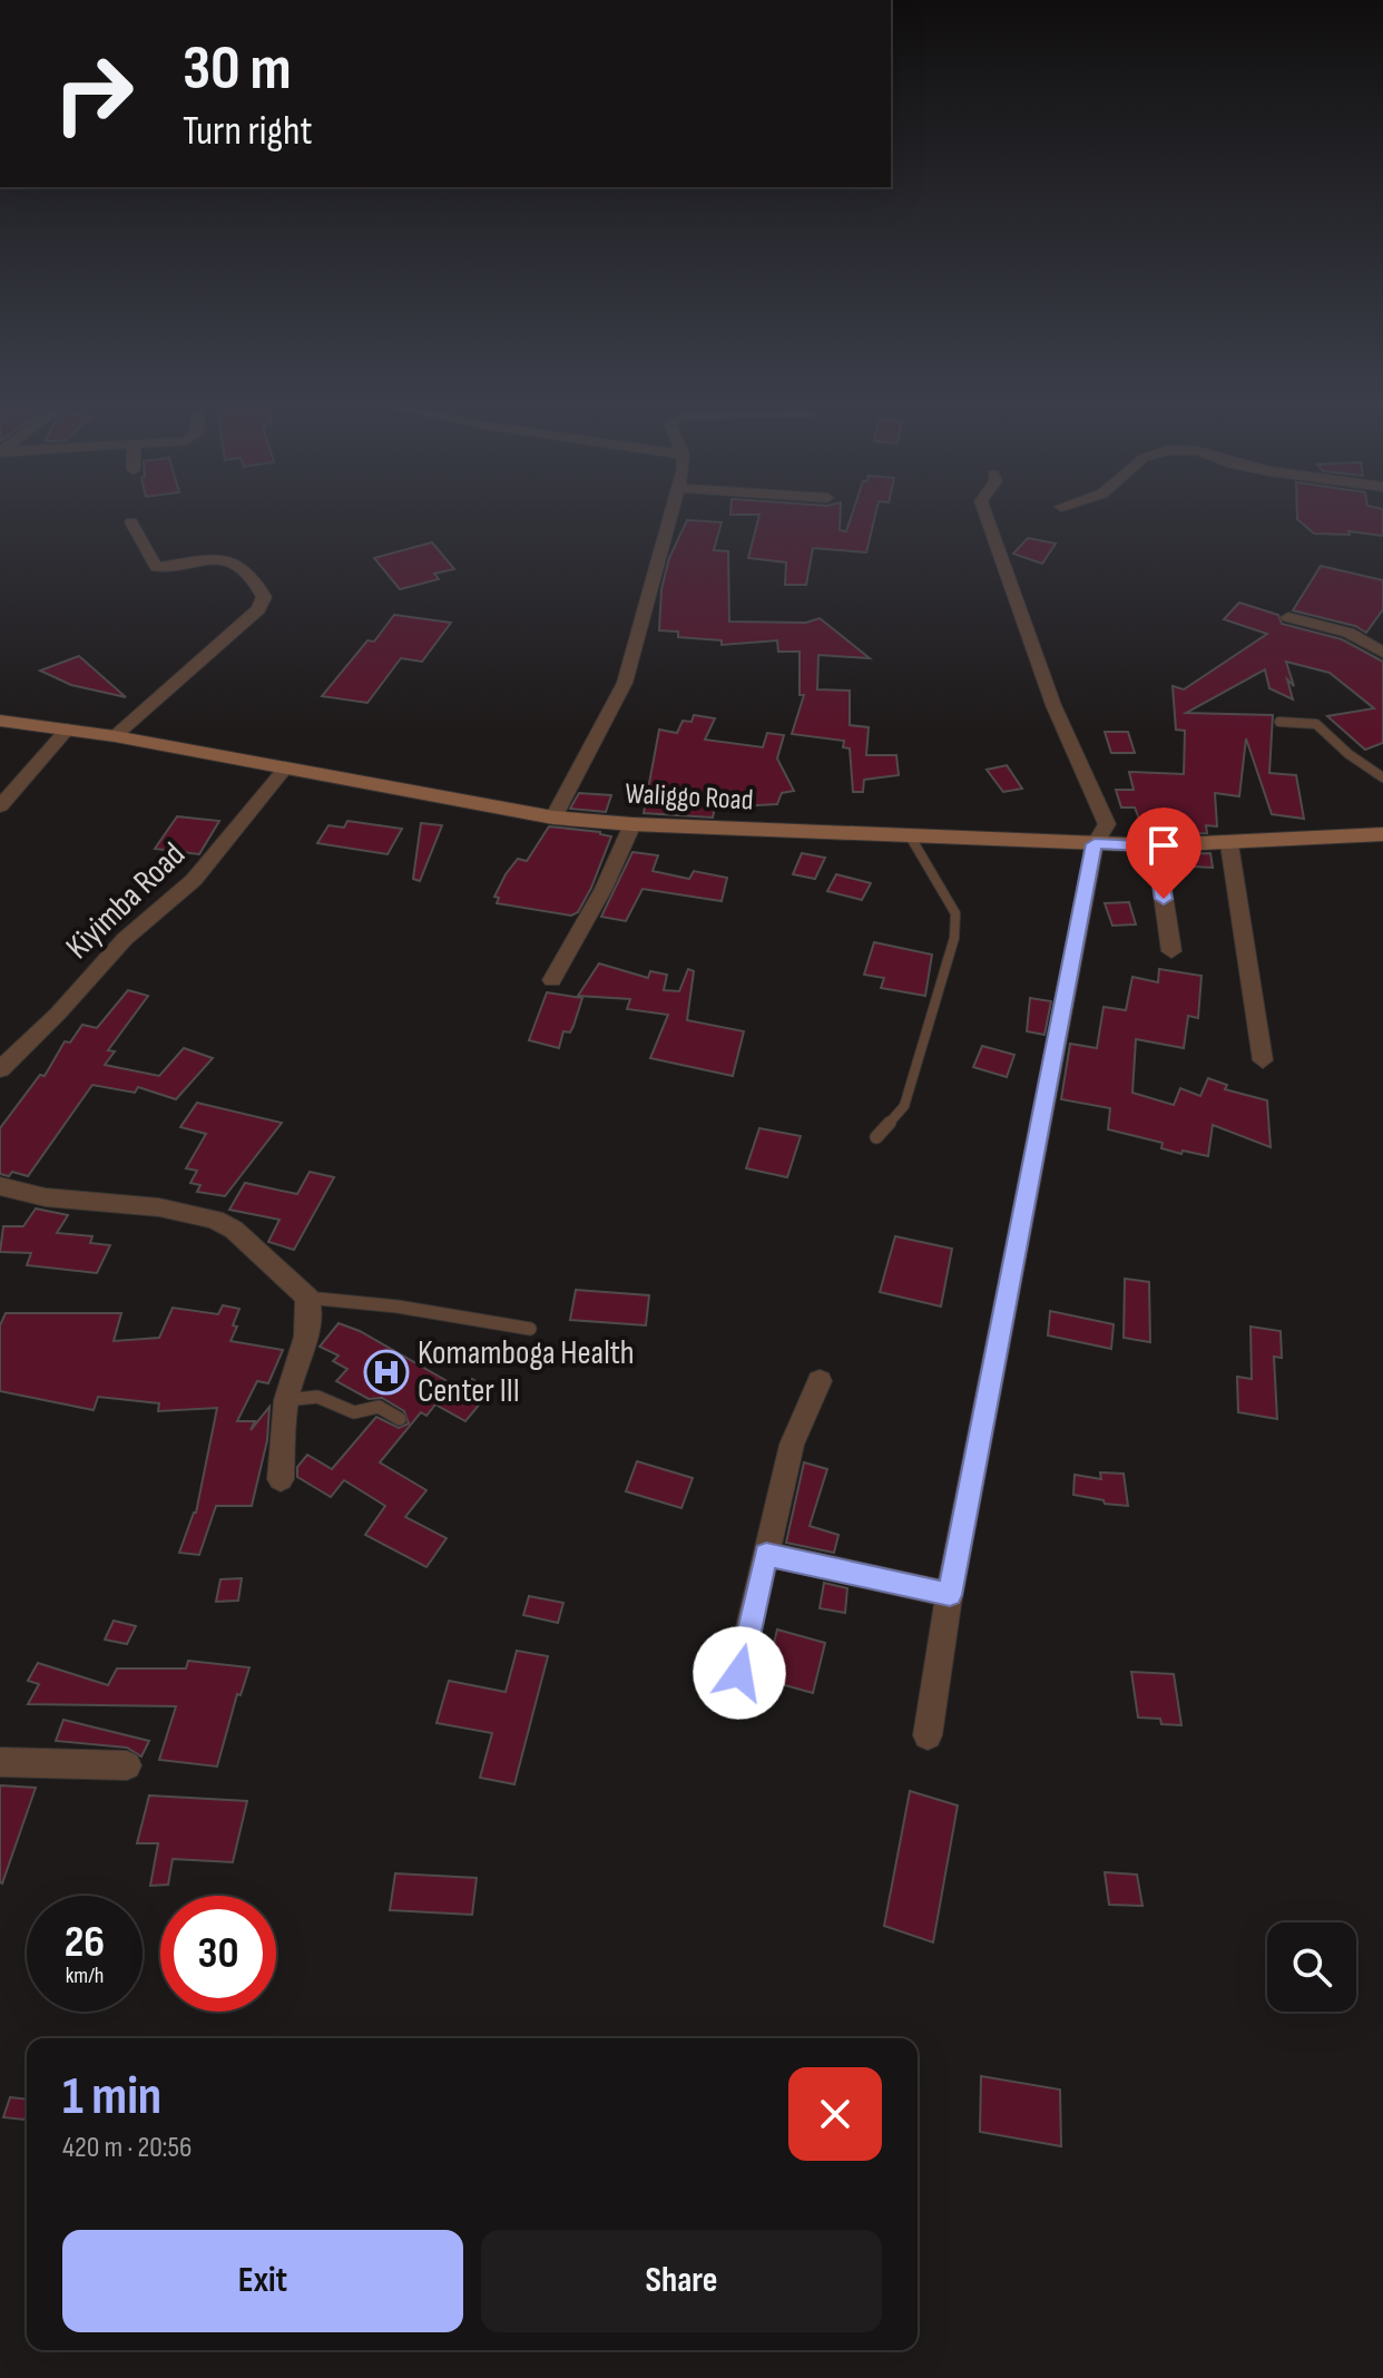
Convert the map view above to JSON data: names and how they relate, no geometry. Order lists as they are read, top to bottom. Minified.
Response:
{"streets":{"street":["Waliggo Road","Kiyimba Road"]},"crossings":[["Waliggo Road","Kiyimba Road"]],"places":{"hospital":["Komamboga Health Center III"]},"page":{"turn":["30 m","Turn right"],"speed":"26 km/h","limit":"30","heading":["1 min","420 m · 20:56"],"buttons":["Exit","Share"]}}
